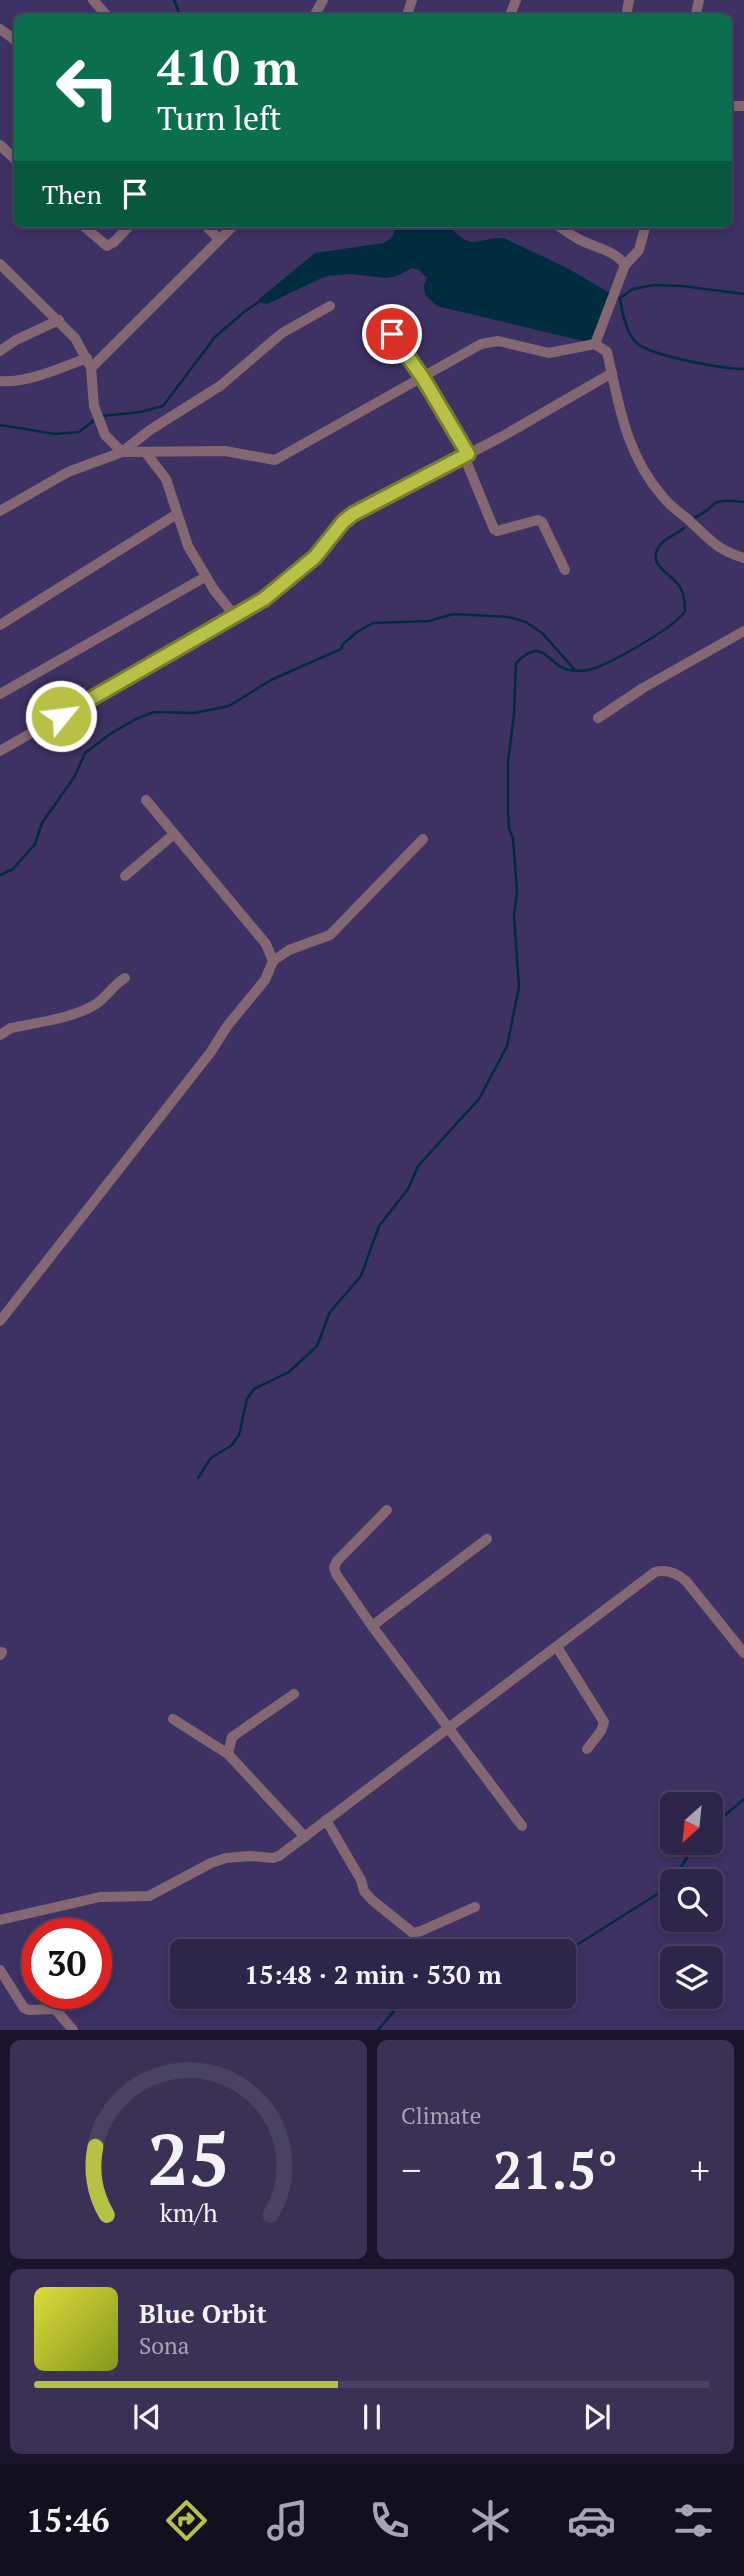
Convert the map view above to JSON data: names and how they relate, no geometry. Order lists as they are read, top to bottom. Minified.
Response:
{"north":"bottom left","page":{"turn":["410 m","Turn left"],"then":"Then","limit":"30","trip":"15:48 · 2 min · 530 m","tile":"Climate","heat":["−","21.5°","+"],"song":["Blue Orbit","Sona"],"tabs":"15:46","gauge":["25","km/h"]}}
